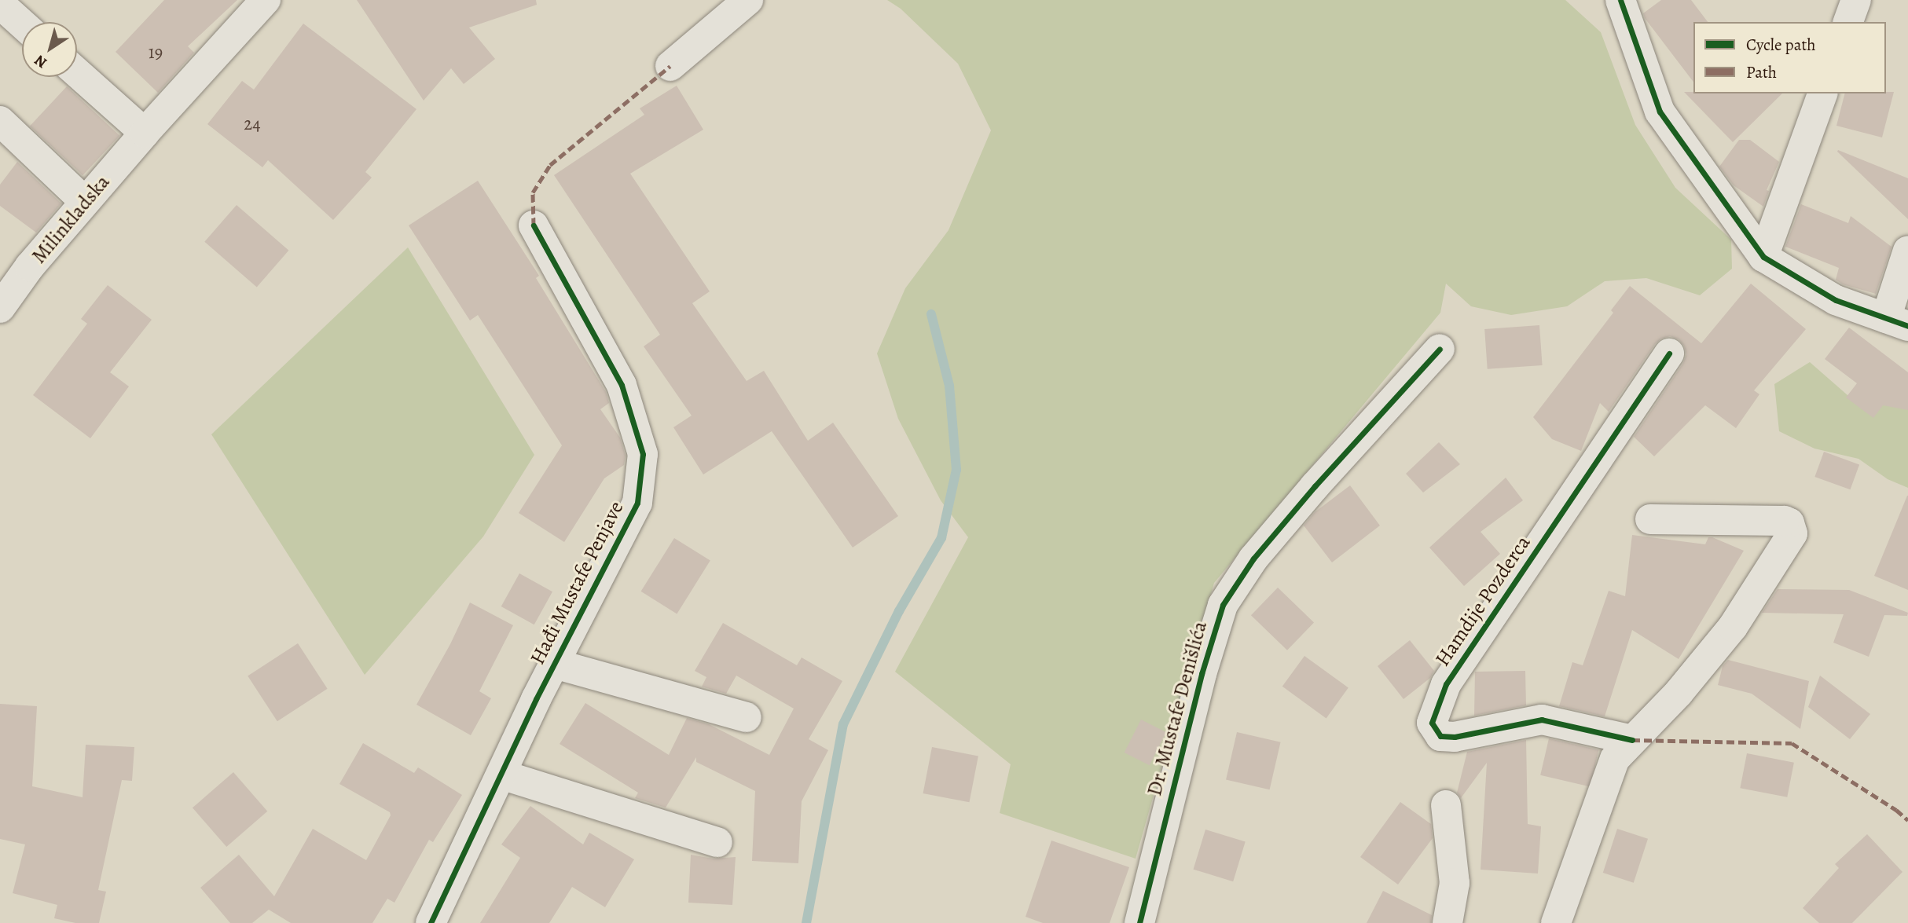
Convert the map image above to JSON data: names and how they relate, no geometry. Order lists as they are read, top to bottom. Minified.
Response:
{"streets":{"street":["Milinkladska","Hađi Mustafe Penjave","Hamdije Pozderca","Dr. Mustafe Denišlića"]},"house_numbers":["19","24"],"legend":["Cycle path","Path"],"north":"bottom left"}
